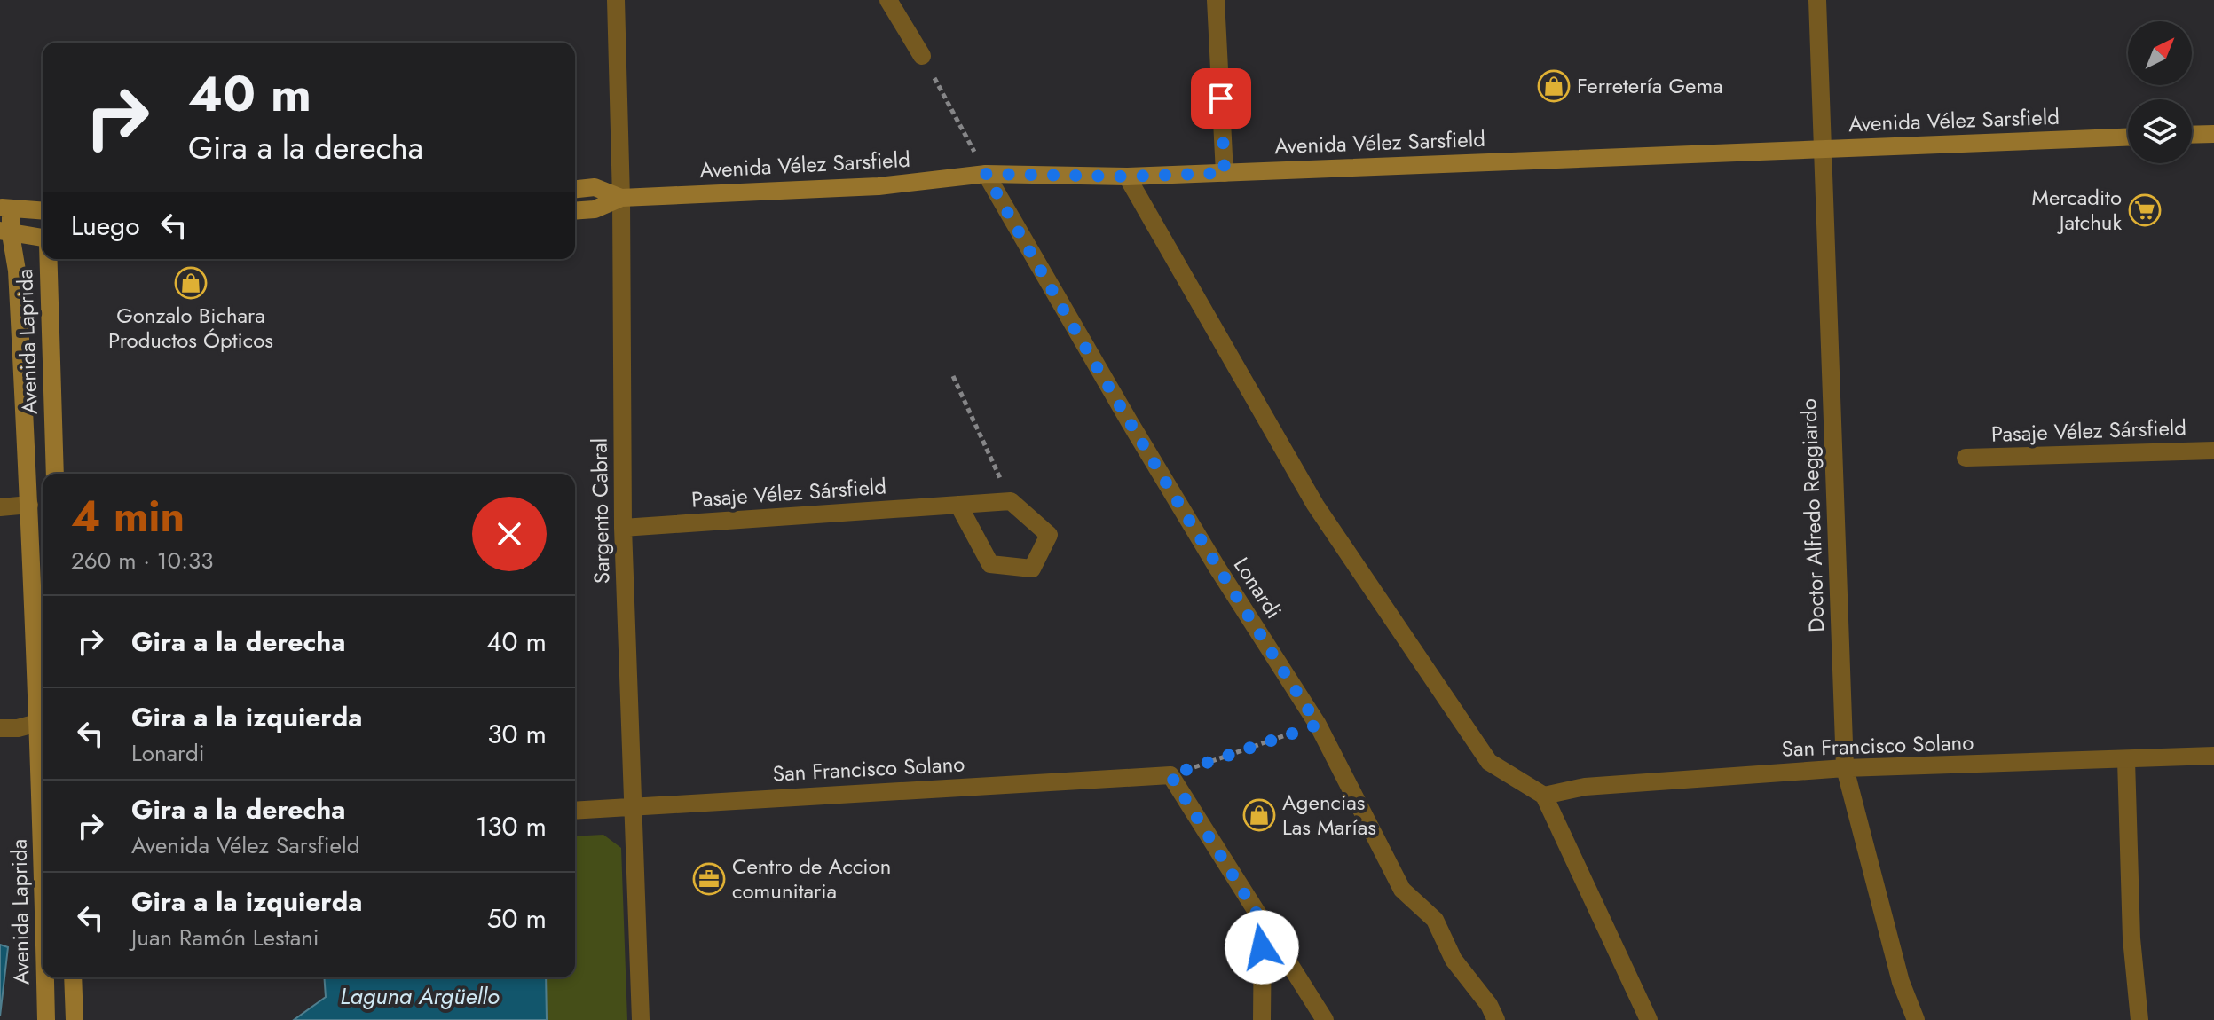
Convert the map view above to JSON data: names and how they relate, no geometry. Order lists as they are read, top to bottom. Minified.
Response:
{"streets":{"street":["Avenida Vélez Sarsfield","Avenida Laprida","Pasaje Vélez Sársfield","Sargento Cabral","Doctor Alfredo Reggiardo","Lonardi","San Francisco Solano"]},"crossings":[["Avenida Vélez Sarsfield","Sargento Cabral"],["Avenida Vélez Sarsfield","Doctor Alfredo Reggiardo"],["Avenida Vélez Sarsfield","Lonardi"],["Pasaje Vélez Sársfield","Sargento Cabral"],["Sargento Cabral","San Francisco Solano"],["Doctor Alfredo Reggiardo","San Francisco Solano"]],"water":["Laguna Argüello"],"places":{"shop":["Ferretería Gema","Gonzalo Bichara Productos Ópticos","Agencias Las Marías"],"supermarket":["Mercadito Jatchuk"],"office":["Centro de Accion comunitaria"]},"north":"top right","page":{"turn":["40 m","Gira a la derecha"],"then":"Luego","heading":["4 min","260 m · 10:33"],"list":[{"name":"Gira a la derecha","value":"40 m"},{"name":"Gira a la izquierda","note":"Lonardi","value":"30 m"},{"name":"Gira a la derecha","note":"Avenida Vélez Sarsfield","value":"130 m"},{"name":"Gira a la izquierda","note":"Juan Ramón Lestani","value":"50 m"}]}}
